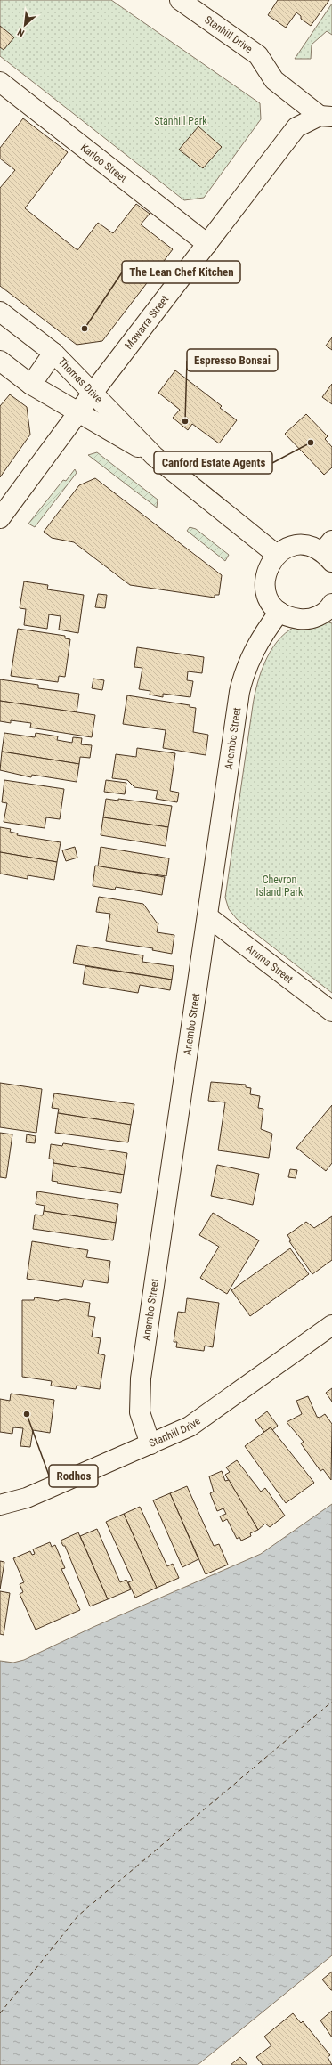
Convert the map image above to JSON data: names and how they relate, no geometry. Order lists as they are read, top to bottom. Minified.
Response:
{"streets":{"street":["Stanhill Drive","Karloo Street","Mawarra Street","Thomas Drive","Anembo Street","Aruma Street"]},"crossings":[["Stanhill Drive","Mawarra Street"],["Stanhill Drive","Anembo Street"],["Karloo Street","Mawarra Street"],["Mawarra Street","Thomas Drive"],["Anembo Street","Aruma Street"]],"parks":["Stanhill Park","Chevron Island Park"],"places":["The Lean Chef Kitchen","Espresso Bonsai","Canford Estate Agents","Rodhos"],"north":"bottom left"}
